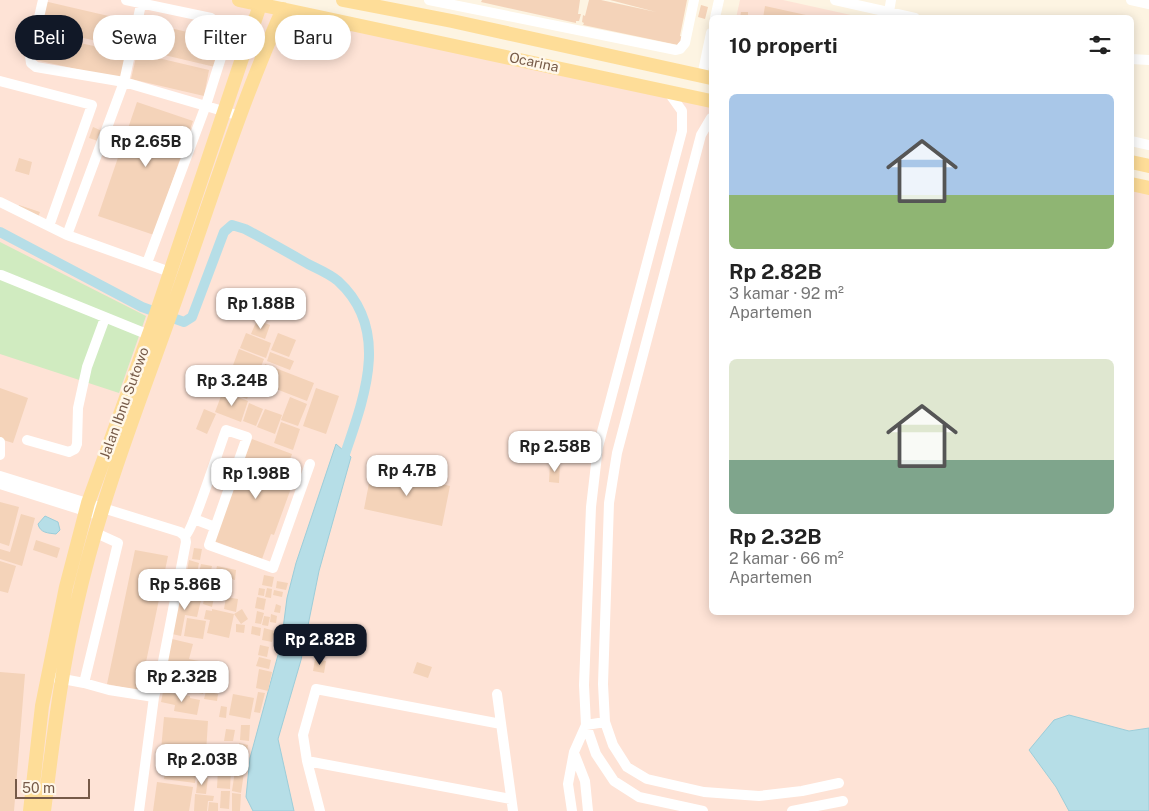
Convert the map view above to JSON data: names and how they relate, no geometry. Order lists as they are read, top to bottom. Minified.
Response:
{"streets":{"main road":["Ocarina","Jalan Ibnu Sutowo"]},"crossings":[["Ocarina","Jalan Ibnu Sutowo"]],"scale_bar":"50 m","page":{"chip":["Beli","Sewa","Filter","Baru"],"heading":"10 properti","list":[{"name":"Rp 2.82B","note":"3 kamar · 92 m² · Apartemen"},{"name":"Rp 2.32B","note":"2 kamar · 66 m² · Apartemen"}],"price":["Rp 2.65B","Rp 1.88B","Rp 3.24B","Rp 2.58B","Rp 4.7B","Rp 1.98B","Rp 5.86B","Rp 2.82B","Rp 2.32B","Rp 2.03B"],"scale":"50 m"}}
